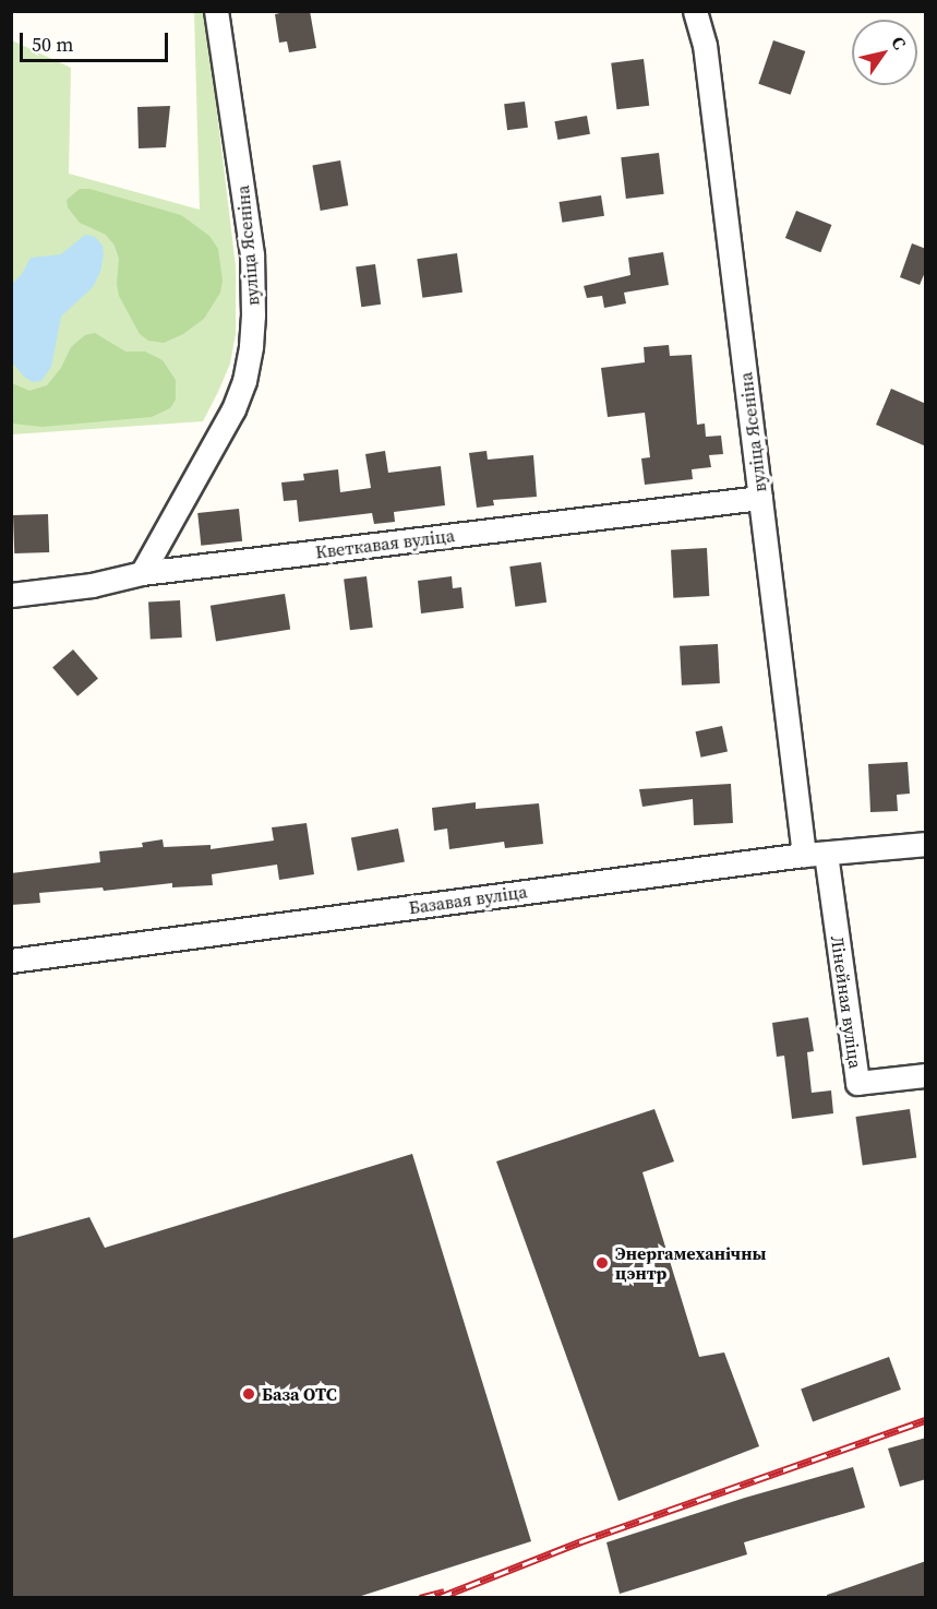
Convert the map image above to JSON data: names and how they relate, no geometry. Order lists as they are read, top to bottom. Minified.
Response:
{"streets":{"street":["вуліца Ясеніна","Кветкавая вуліца","Базавая вуліца","Лінейная вуліца"]},"crossings":[["вуліца Ясеніна","Кветкавая вуліца"],["вуліца Ясеніна","Базавая вуліца"],["вуліца Ясеніна","Лінейная вуліца"],["Базавая вуліца","Лінейная вуліца"]],"places":["Энергамеханічны цэнтр","База ОТС"],"scale_bar":"50 m","north":"top right"}
